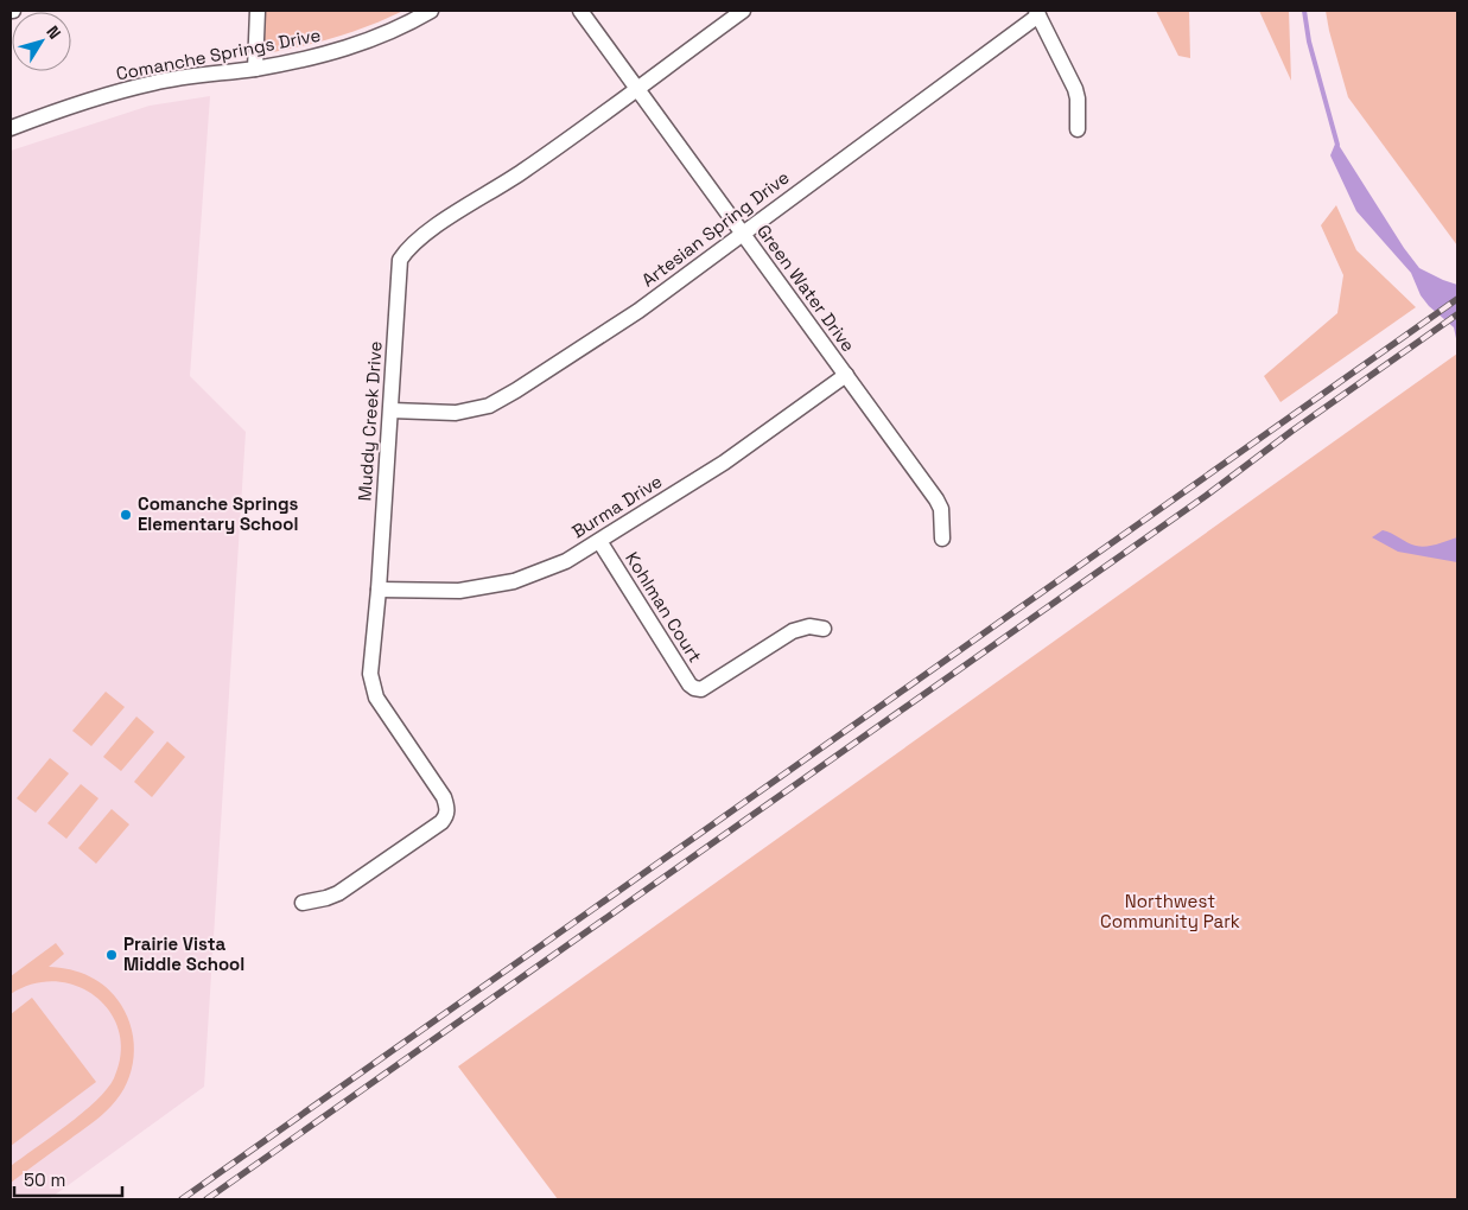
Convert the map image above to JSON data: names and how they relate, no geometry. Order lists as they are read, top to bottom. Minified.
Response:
{"streets":{"street":["Comanche Springs Drive","Artesian Spring Drive","Green Water Drive","Muddy Creek Drive","Burma Drive","Kohlman Court"]},"crossings":[["Artesian Spring Drive","Green Water Drive"],["Artesian Spring Drive","Muddy Creek Drive"],["Green Water Drive","Muddy Creek Drive"],["Green Water Drive","Burma Drive"],["Muddy Creek Drive","Burma Drive"],["Burma Drive","Kohlman Court"]],"parks":["Northwest Community Park"],"places":["Comanche Springs Elementary School","Prairie Vista Middle School"],"scale_bar":"50 m","north":"top right"}
